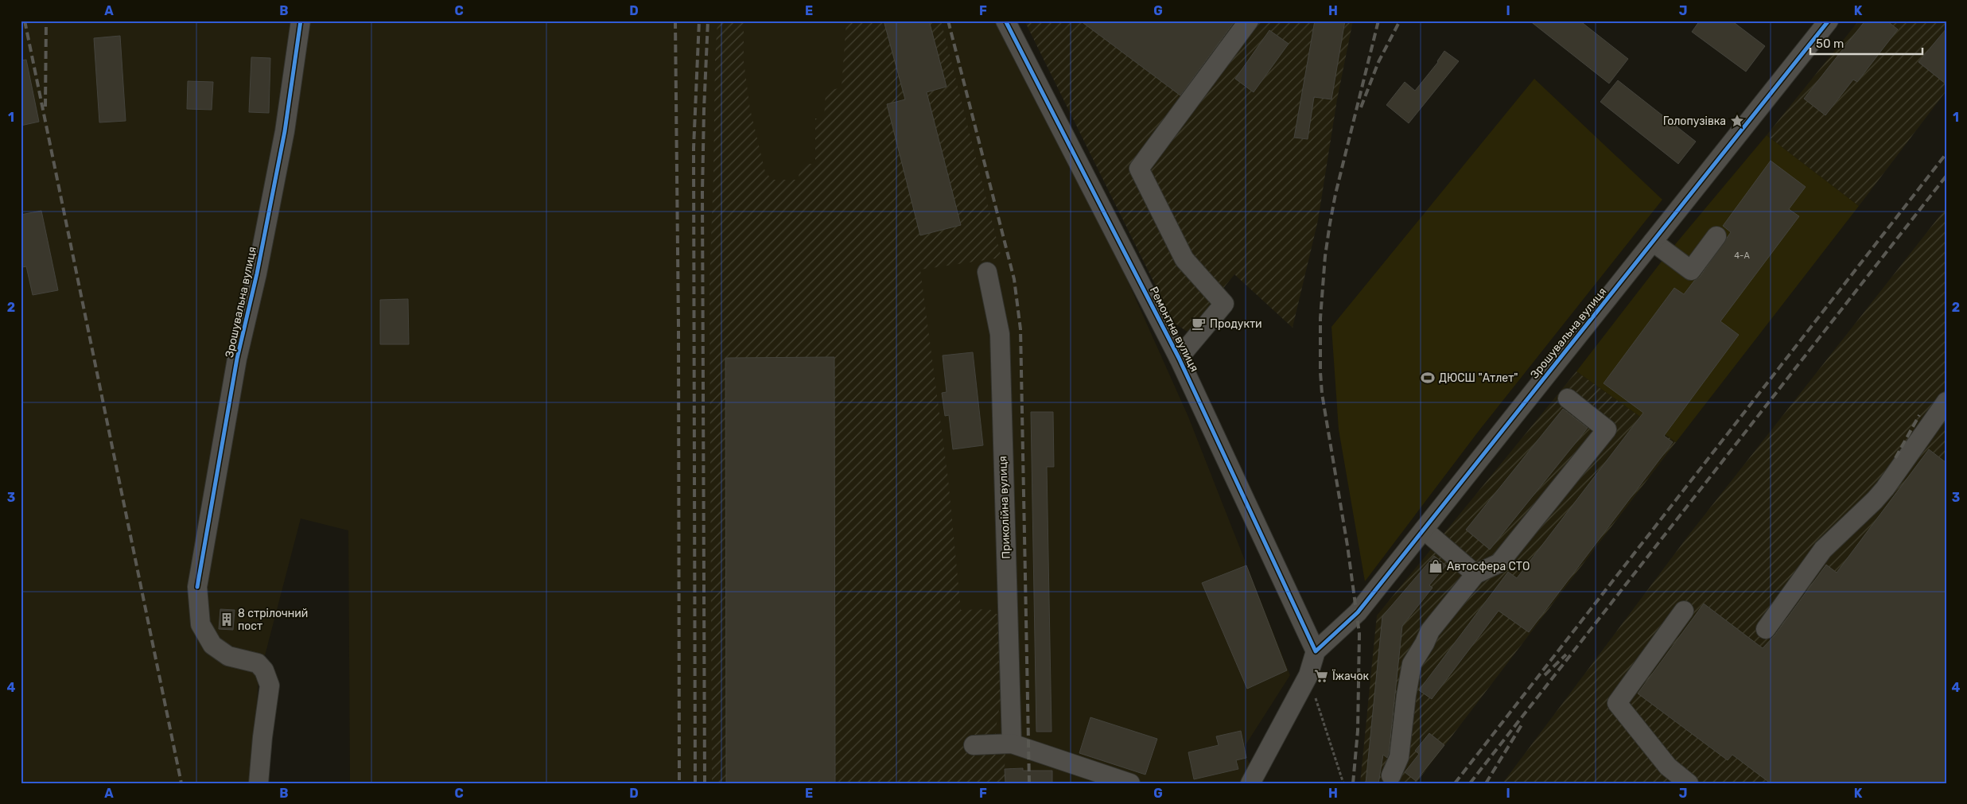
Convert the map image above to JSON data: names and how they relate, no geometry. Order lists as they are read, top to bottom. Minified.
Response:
{"streets":{"street":["Зрошувальна вулиця","Ремонтна вулиця","Приколійна вулиця"]},"crossings":[["Зрошувальна вулиця","Ремонтна вулиця"]],"places":{"place":["Голопузівка"],"cafe":["Продукти"],"sports":["ДЮСШ \"Атлет\""],"shop":["Автосфера СТО"],"building":["8 стрілочний пост"],"supermarket":["Їжачок"]},"house_numbers":["4-А"],"scale_bar":"50 m","grid":{"columns":["A","B","C","D","E","F","G","H","I","J","K"],"rows":["1","2","3","4"]}}
